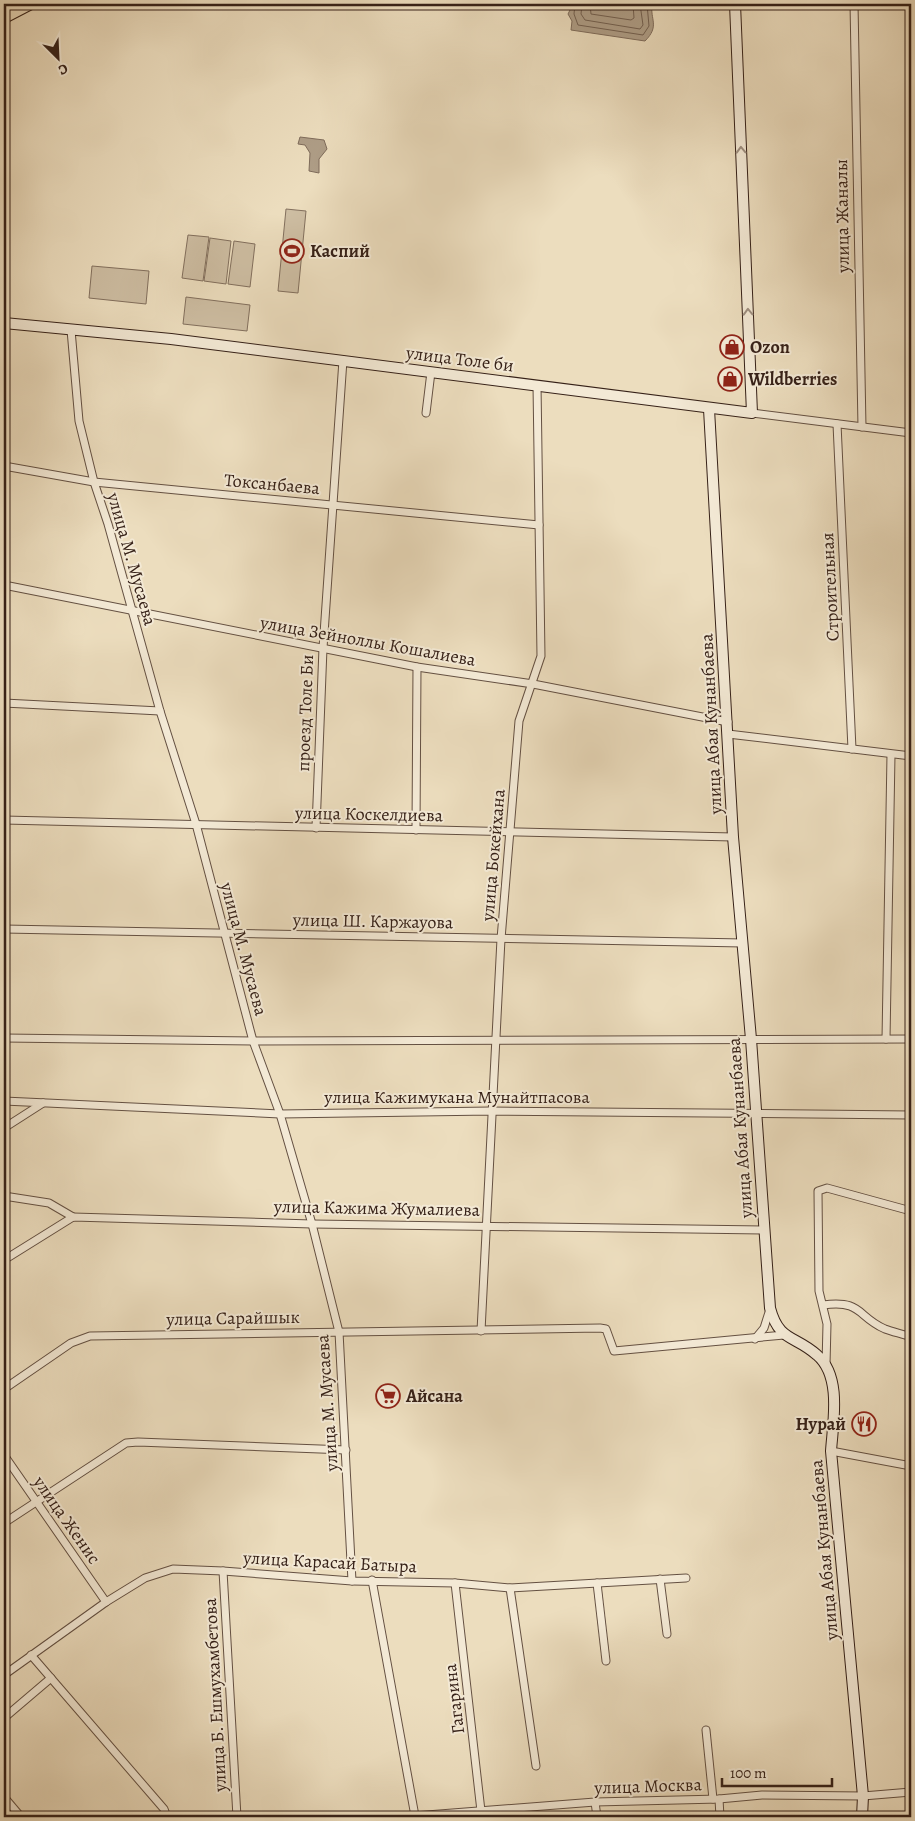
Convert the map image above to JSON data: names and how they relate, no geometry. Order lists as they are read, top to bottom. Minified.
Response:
{"streets":{"street":["улица Жаналы","улица Толе би","Токсанбаева","улица М. Мусаева","Строительная","улица Зейноллы Кошалиева","проезд Толе Би","улица Абая Кунанбаева","улица Коскелдиева","улица Бокейхана","улица Ш. Каржауова","улица Кажимукана Мунайтпасова","улица Кажима Жумалиева","улица Сарайшык","улица Женис","улица Карасай Батыра","улица Б. Ешмухамбетова","Гагарина","улица Москва"]},"crossings":[["улица Жаналы","улица Толе би"],["улица Толе би","улица М. Мусаева"],["улица Толе би","Строительная"],["улица Толе би","проезд Толе Би"],["улица Толе би","улица Абая Кунанбаева"],["улица Толе би","улица Бокейхана"],["Токсанбаева","улица М. Мусаева"],["Токсанбаева","проезд Толе Би"],["Токсанбаева","улица Бокейхана"],["улица М. Мусаева","улица Зейноллы Кошалиева"],["улица М. Мусаева","улица Коскелдиева"],["улица М. Мусаева","улица Ш. Каржауова"],["улица М. Мусаева","улица Кажимукана Мунайтпасова"],["улица М. Мусаева","улица Кажима Жумалиева"],["улица М. Мусаева","улица Сарайшык"],["улица М. Мусаева","улица Карасай Батыра"],["улица Зейноллы Кошалиева","проезд Толе Би"],["улица Зейноллы Кошалиева","улица Абая Кунанбаева"],["улица Зейноллы Кошалиева","улица Бокейхана"],["проезд Толе Би","улица Коскелдиева"],["улица Абая Кунанбаева","улица Коскелдиева"],["улица Абая Кунанбаева","улица Ш. Каржауова"],["улица Абая Кунанбаева","улица Кажимукана Мунайтпасова"],["улица Абая Кунанбаева","улица Кажима Жумалиева"],["улица Абая Кунанбаева","улица Москва"],["улица Коскелдиева","улица Бокейхана"],["улица Бокейхана","улица Ш. Каржауова"],["улица Бокейхана","улица Кажимукана Мунайтпасова"],["улица Бокейхана","улица Кажима Жумалиева"],["улица Бокейхана","улица Сарайшык"],["улица Женис","улица Карасай Батыра"],["улица Карасай Батыра","улица Б. Ешмухамбетова"],["улица Карасай Батыра","Гагарина"],["Гагарина","улица Москва"]],"places":{"sports":["Каспий"],"shop":["Ozon","Wildberries"],"supermarket":["Айсана"],"restaurant":["Нурай"]},"scale_bar":"100 m","north":"bottom right"}
